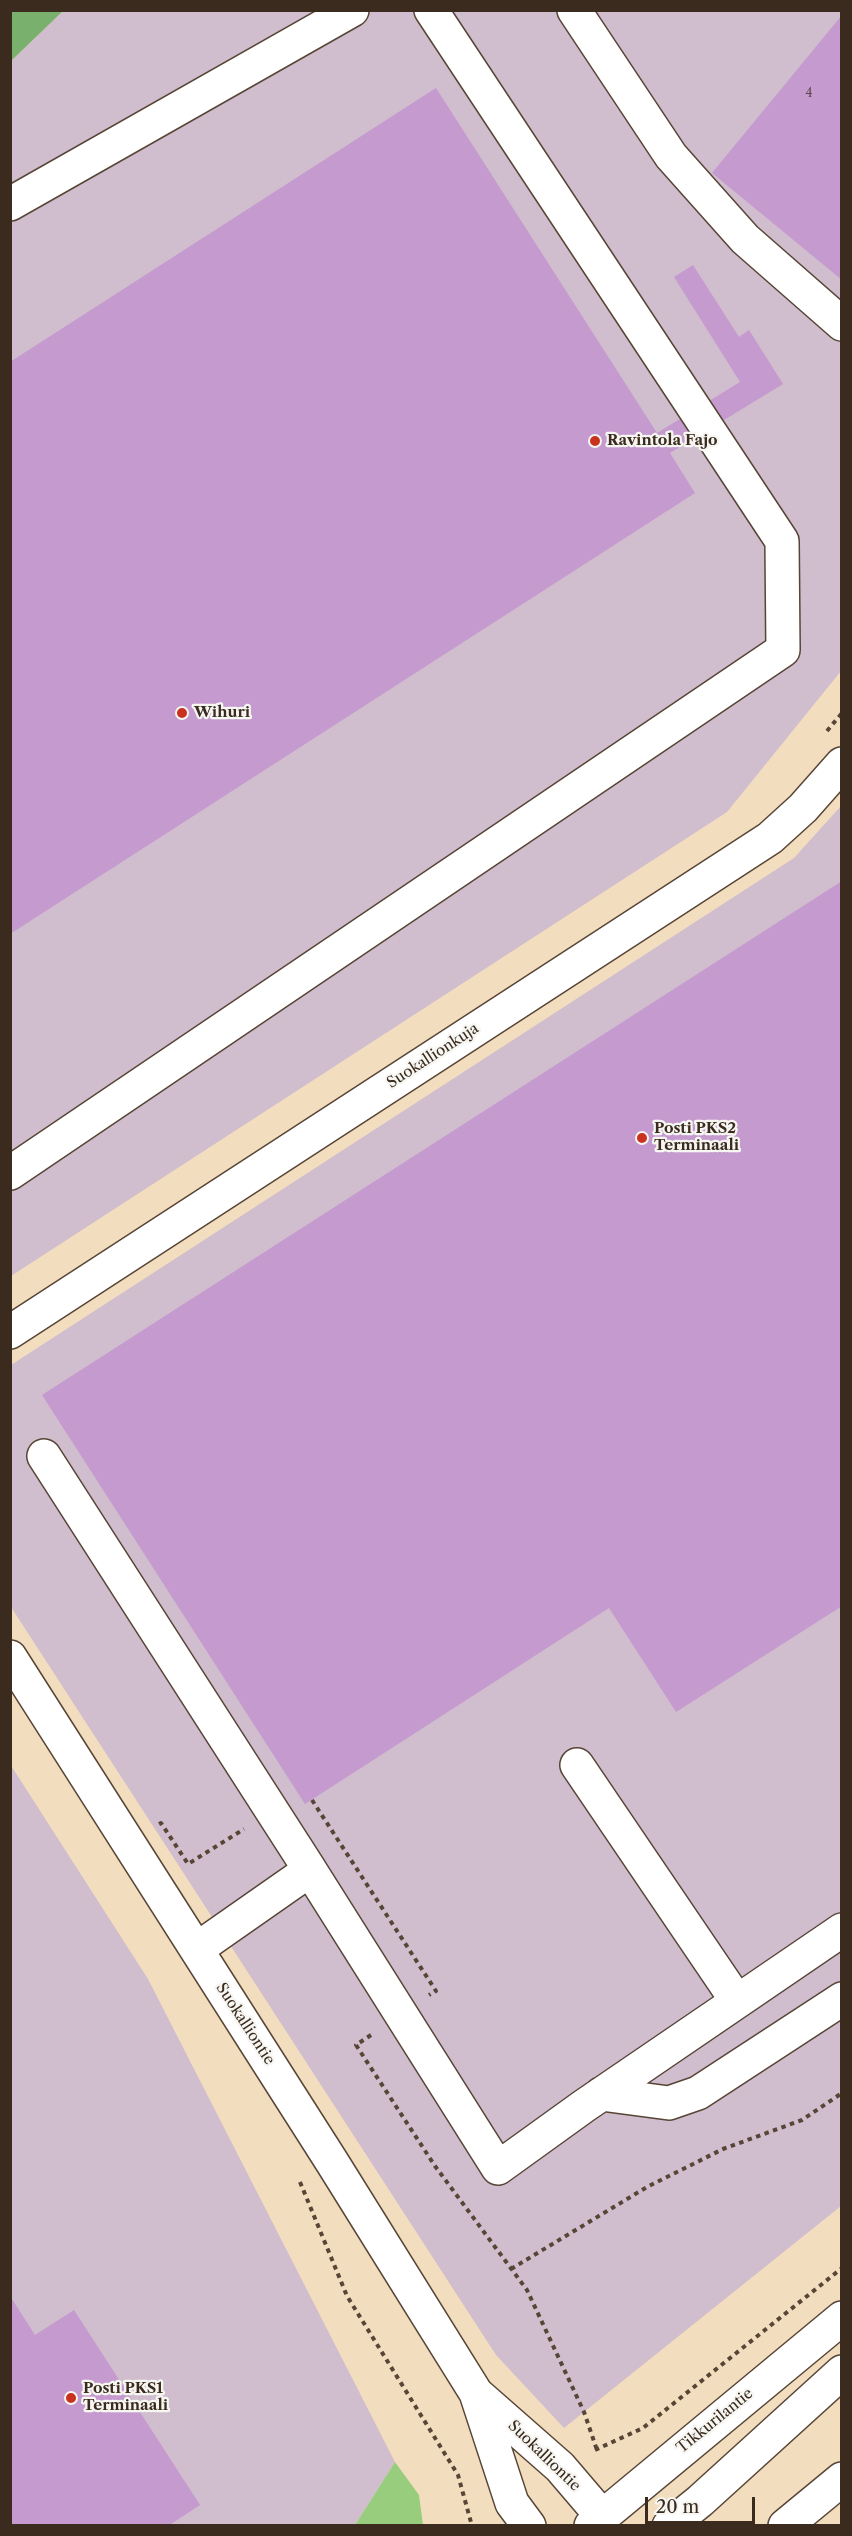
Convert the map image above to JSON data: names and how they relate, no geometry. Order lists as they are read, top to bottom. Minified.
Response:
{"streets":{"street":["Suokallionkuja","Suokalliontie","Tikkurilantie"]},"crossings":[["Suokalliontie","Tikkurilantie"]],"places":["Ravintola Fajo","Wihuri","Posti PKS2 Terminaali","Posti PKS1 Terminaali"],"house_numbers":["4"],"scale_bar":"20 m"}
